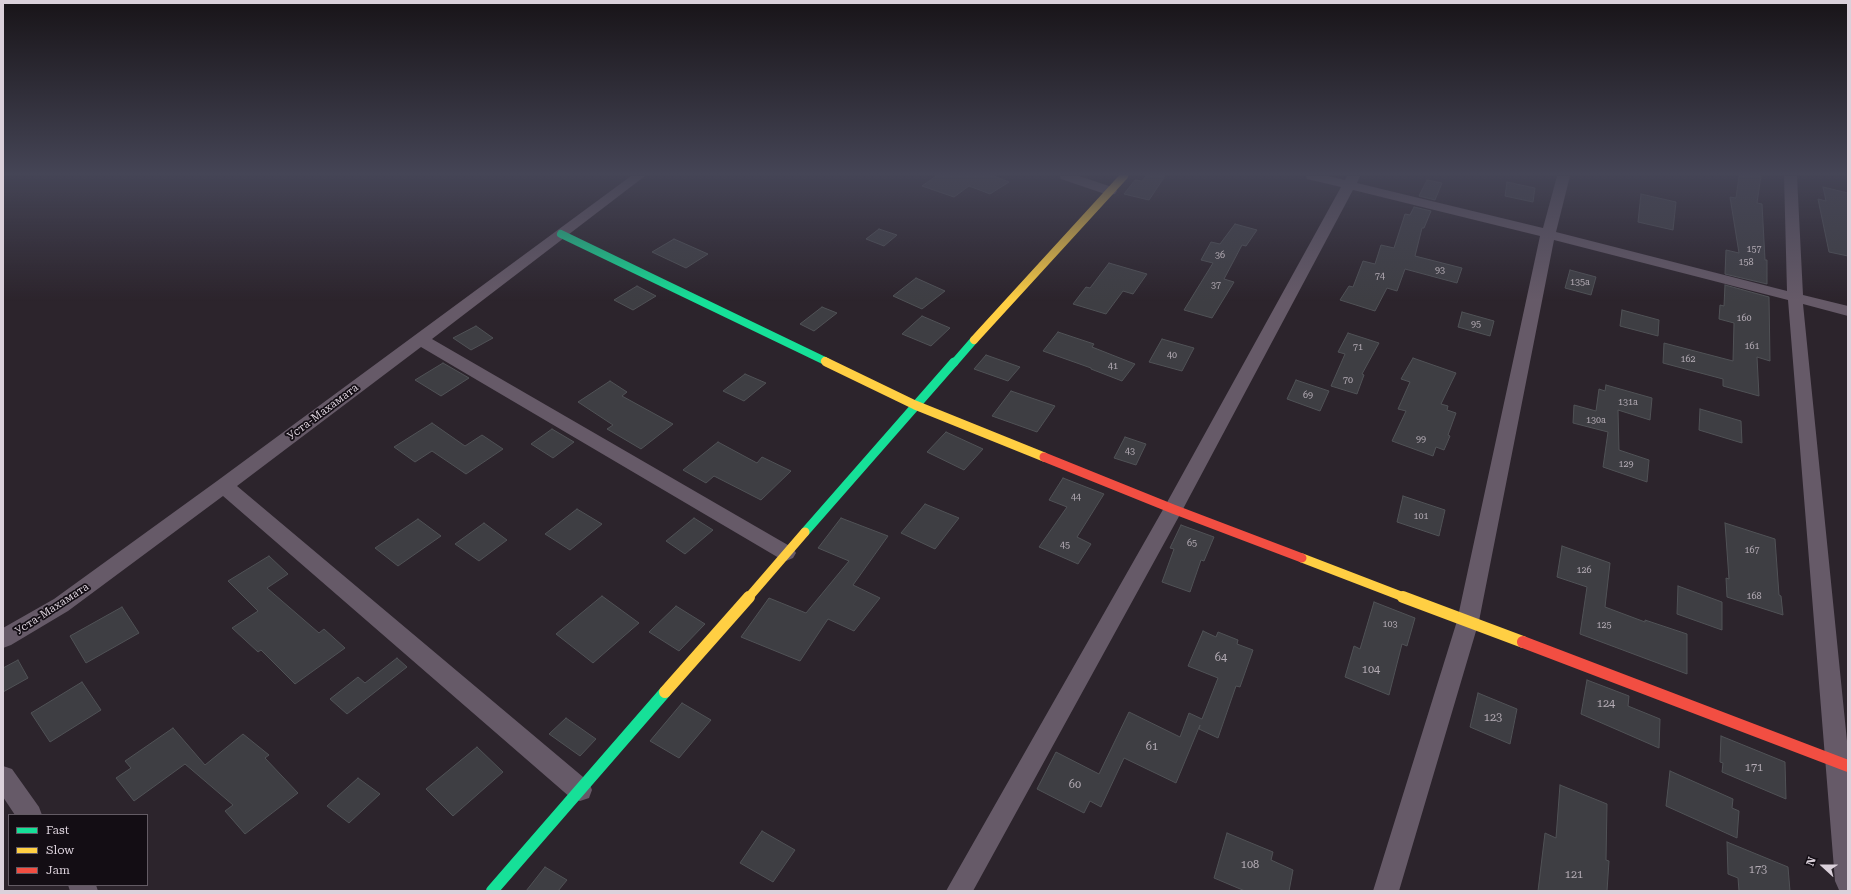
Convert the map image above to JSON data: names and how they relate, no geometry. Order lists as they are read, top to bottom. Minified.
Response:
{"streets":{"street":["Уста-Махамата"]},"house_numbers":["157","36","158","93","74","135а","37","160","95","161","71","40","162","41","70","69","131а","130а","99","43","129","44","101","65","45","167","126","168","103","125","64","104","124","123","61","171","60","108","173","121"],"legend":["Fast","Slow","Jam"],"north":"left"}
